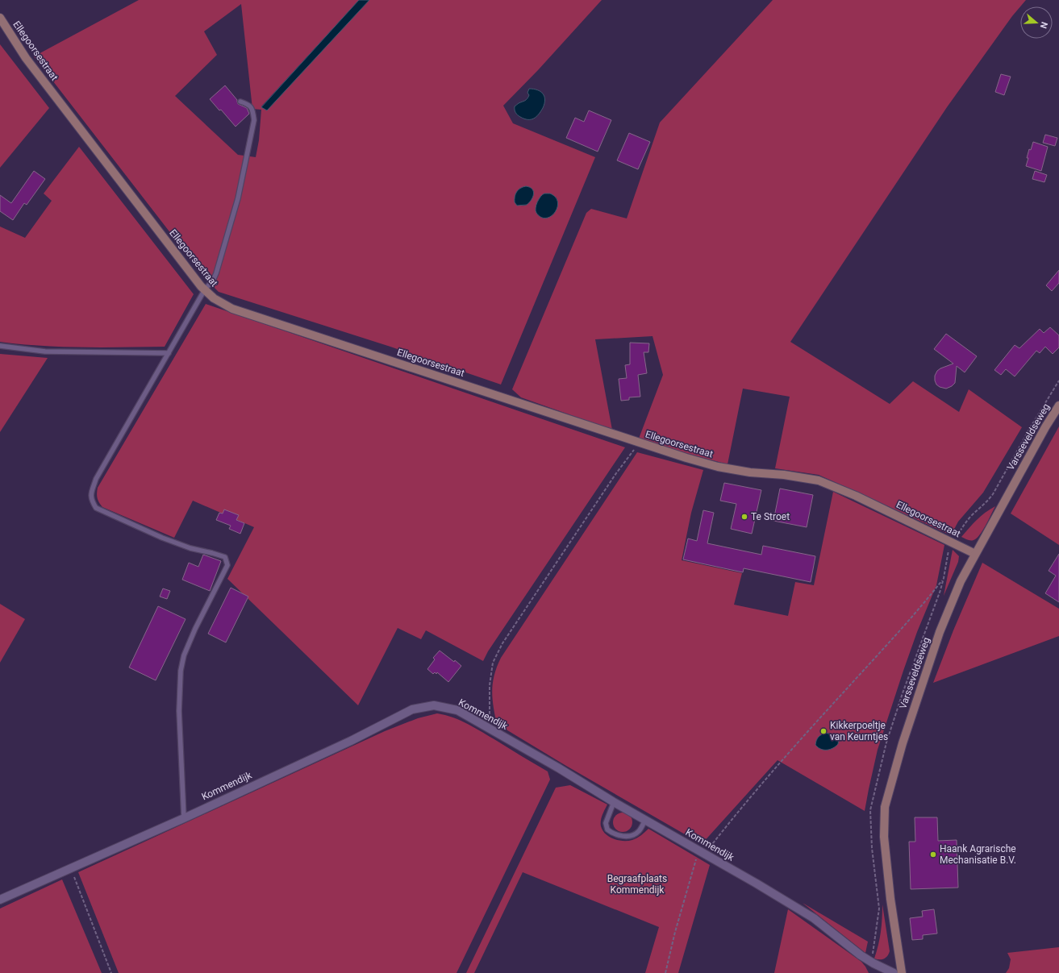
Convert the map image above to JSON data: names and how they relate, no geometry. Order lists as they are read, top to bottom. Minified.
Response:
{"streets":{"street":["Ellegoorsestraat","Varsseveldseweg","Kommendijk"]},"crossings":[["Ellegoorsestraat","Varsseveldseweg"]],"parks":["Begraafplaats Kommendijk"],"places":["Te Stroet","Kikkerpoeltje van Keurntjes","Haank Agrarische Mechanisatie B.V."],"north":"right"}
